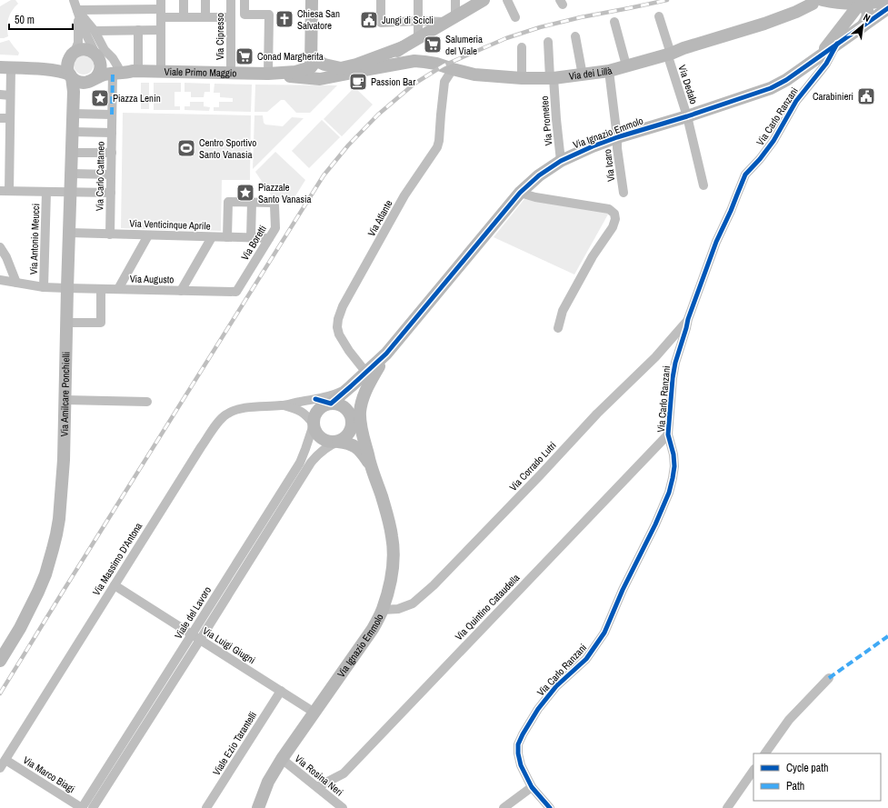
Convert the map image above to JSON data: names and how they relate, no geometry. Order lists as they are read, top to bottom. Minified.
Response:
{"streets":{"street":["Via Cipresso","Viale Primo Maggio","Via dei Lillà","Via Dedalo","Via Carlo Ranzani","Via Prometeo","Via Ignazio Emmolo","Via Icaro","Via Carlo Cattaneo","Via Atlante","Via Venticinque Aprile","Via Antonio Meucci","Via Boretti","Via Augusto","Via Amilcare Ponchielli","Via Corrado Lutri","Via Massimo D'Antona","Via Quintino Cataudella","Viale del Lavoro","Via Luigi Giugni","Viale Ezio Tarantelli","Via Marco Biagi","Via Rosina Neri"]},"crossings":[["Via Cipresso","Viale Primo Maggio"],["Viale Primo Maggio","Via dei Lillà"],["Viale Primo Maggio","Via Carlo Cattaneo"],["Viale Primo Maggio","Via Amilcare Ponchielli"],["Via dei Lillà","Via Dedalo"],["Via dei Lillà","Via Prometeo"],["Via dei Lillà","Via Icaro"],["Via dei Lillà","Via Atlante"],["Via Dedalo","Via Ignazio Emmolo"],["Via Carlo Ranzani","Via Ignazio Emmolo"],["Via Carlo Ranzani","Via Corrado Lutri"],["Via Carlo Ranzani","Via Quintino Cataudella"],["Via Prometeo","Via Ignazio Emmolo"],["Via Ignazio Emmolo","Via Icaro"],["Via Ignazio Emmolo","Via Corrado Lutri"],["Via Ignazio Emmolo","Via Luigi Giugni"],["Via Ignazio Emmolo","Via Rosina Neri"],["Via Carlo Cattaneo","Via Venticinque Aprile"],["Via Venticinque Aprile","Via Boretti"],["Via Venticinque Aprile","Via Amilcare Ponchielli"],["Via Antonio Meucci","Via Augusto"],["Via Boretti","Via Augusto"],["Via Augusto","Via Amilcare Ponchielli"],["Via Massimo D'Antona","Via Luigi Giugni"],["Via Massimo D'Antona","Via Marco Biagi"],["Via Quintino Cataudella","Via Rosina Neri"],["Viale del Lavoro","Via Luigi Giugni"],["Viale del Lavoro","Via Marco Biagi"],["Via Luigi Giugni","Viale Ezio Tarantelli"]],"places":{"church":["Chiesa San Salvatore"],"public building":["Jungi di Scicli","Carabinieri"],"supermarket":["Salumeria del Viale","Conad Margherita"],"cafe":["Passion Bar"],"place":["Piazza Lenin","Piazzale Santo Vanasia"],"sports":["Centro Sportivo Santo Vanasia"]},"legend":["Cycle path","Path"],"scale_bar":"50 m","north":"top right"}
